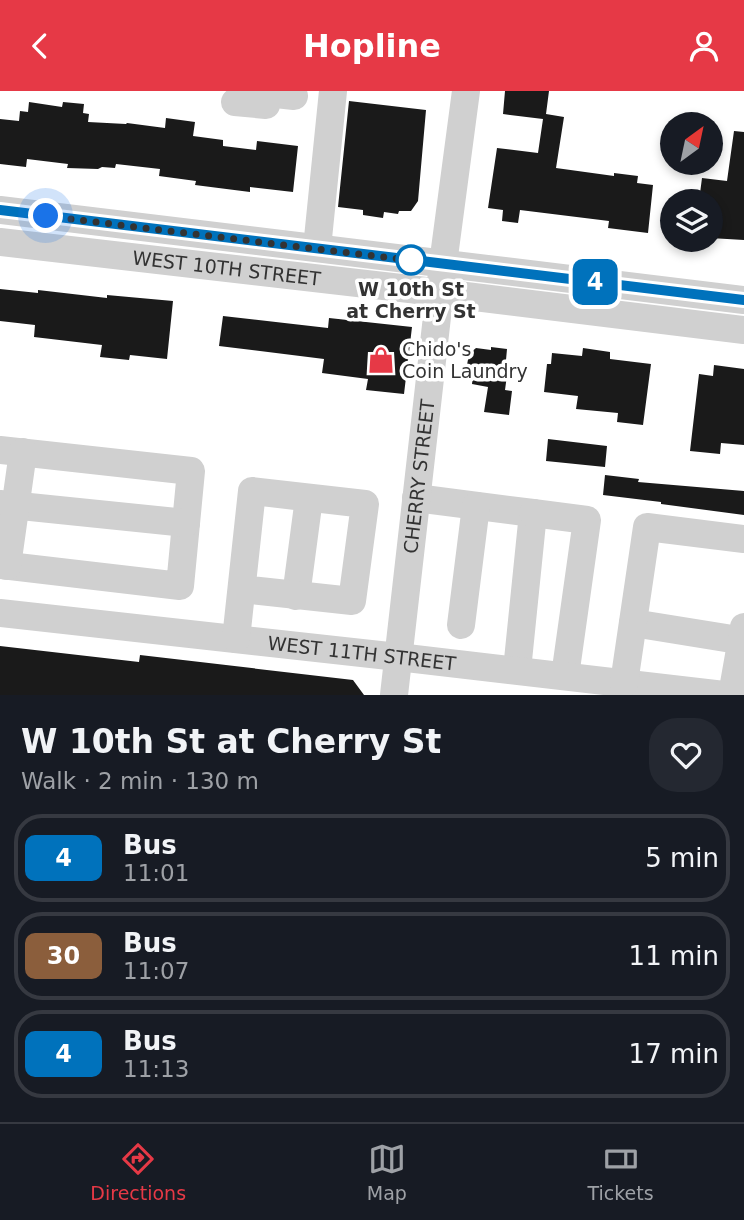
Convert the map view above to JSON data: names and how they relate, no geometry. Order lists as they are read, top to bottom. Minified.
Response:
{"streets":{"street":["WEST 10TH STREET","CHERRY STREET","WEST 11TH STREET"]},"crossings":[["WEST 10TH STREET","CHERRY STREET"],["CHERRY STREET","WEST 11TH STREET"]],"places":{"other":["W 10th St at Cherry St"],"shop":["Chido's Coin Laundry"]},"lines":["bus line 4"],"north":"top right","page":{"header":"Hopline","on_map":"4","heading":["W 10th St at Cherry St","Walk · 2 min · 130 m"],"list":[{"mark":"4","name":"Bus","note":"11:01","value":"5 min"},{"mark":"30","name":"Bus","note":"11:07","value":"11 min"},{"mark":"4","name":"Bus","note":"11:13","value":"17 min"}],"tabs":["Directions","Map","Tickets"]}}
